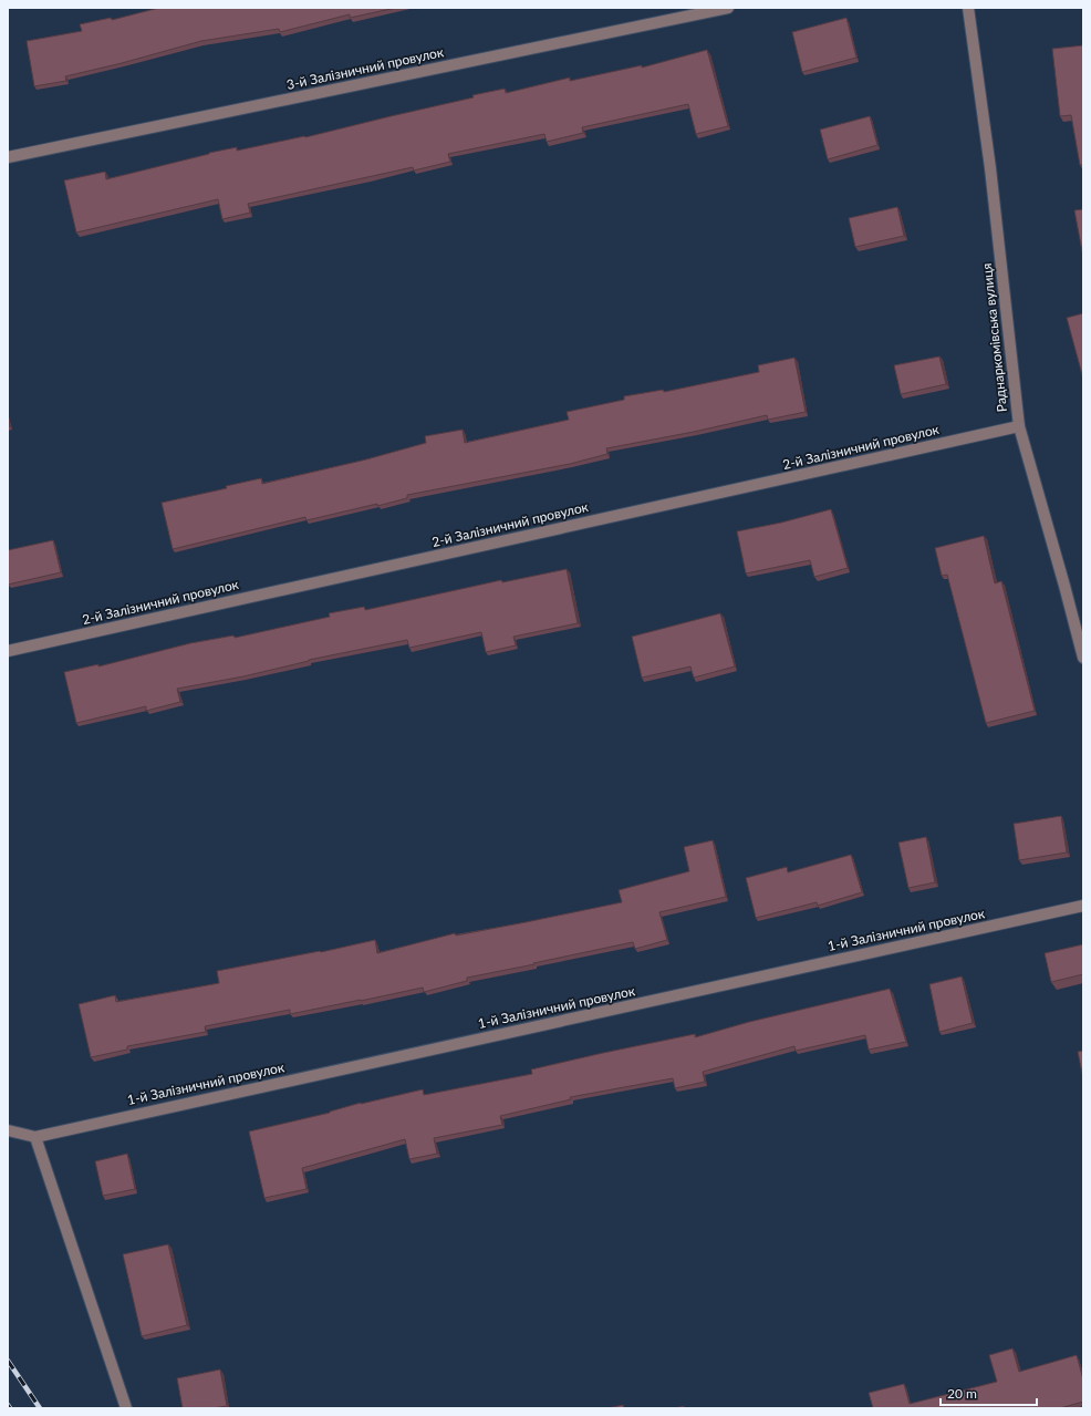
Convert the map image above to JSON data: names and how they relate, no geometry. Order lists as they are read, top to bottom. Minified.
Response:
{"streets":{"street":["3-й Залізничний провулок","Раднаркомівська вулиця","2-й Залізничний провулок","1-й Залізничний провулок"]},"crossings":[["Раднаркомівська вулиця","2-й Залізничний провулок"]],"scale_bar":"20 m"}
